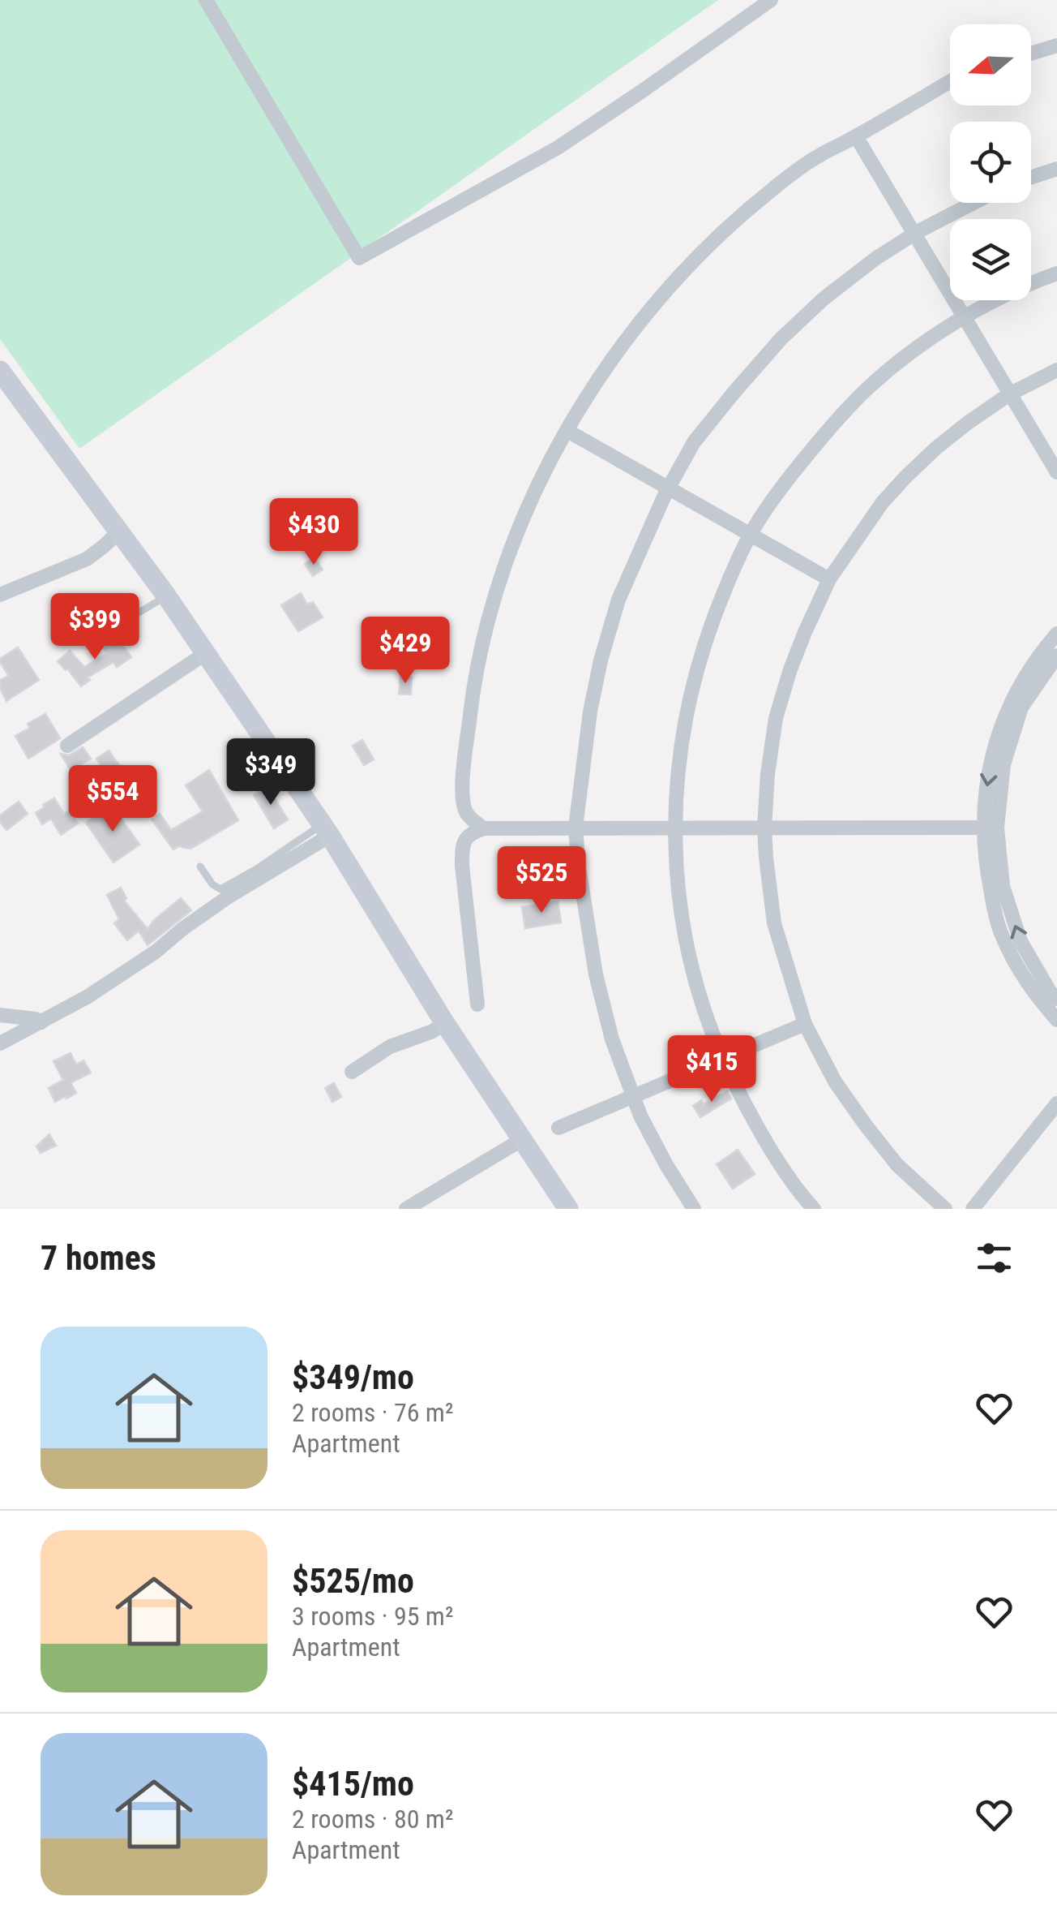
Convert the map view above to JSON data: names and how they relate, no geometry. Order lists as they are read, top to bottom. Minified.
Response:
{"north":"left","page":{"price":["$430","$399","$429","$349","$554","$525","$415"],"heading":"7 homes","list":[{"name":"$349/mo","note":"2 rooms · 76 m² · Apartment"},{"name":"$525/mo","note":"3 rooms · 95 m² · Apartment"},{"name":"$415/mo","note":"2 rooms · 80 m² · Apartment"}]}}
